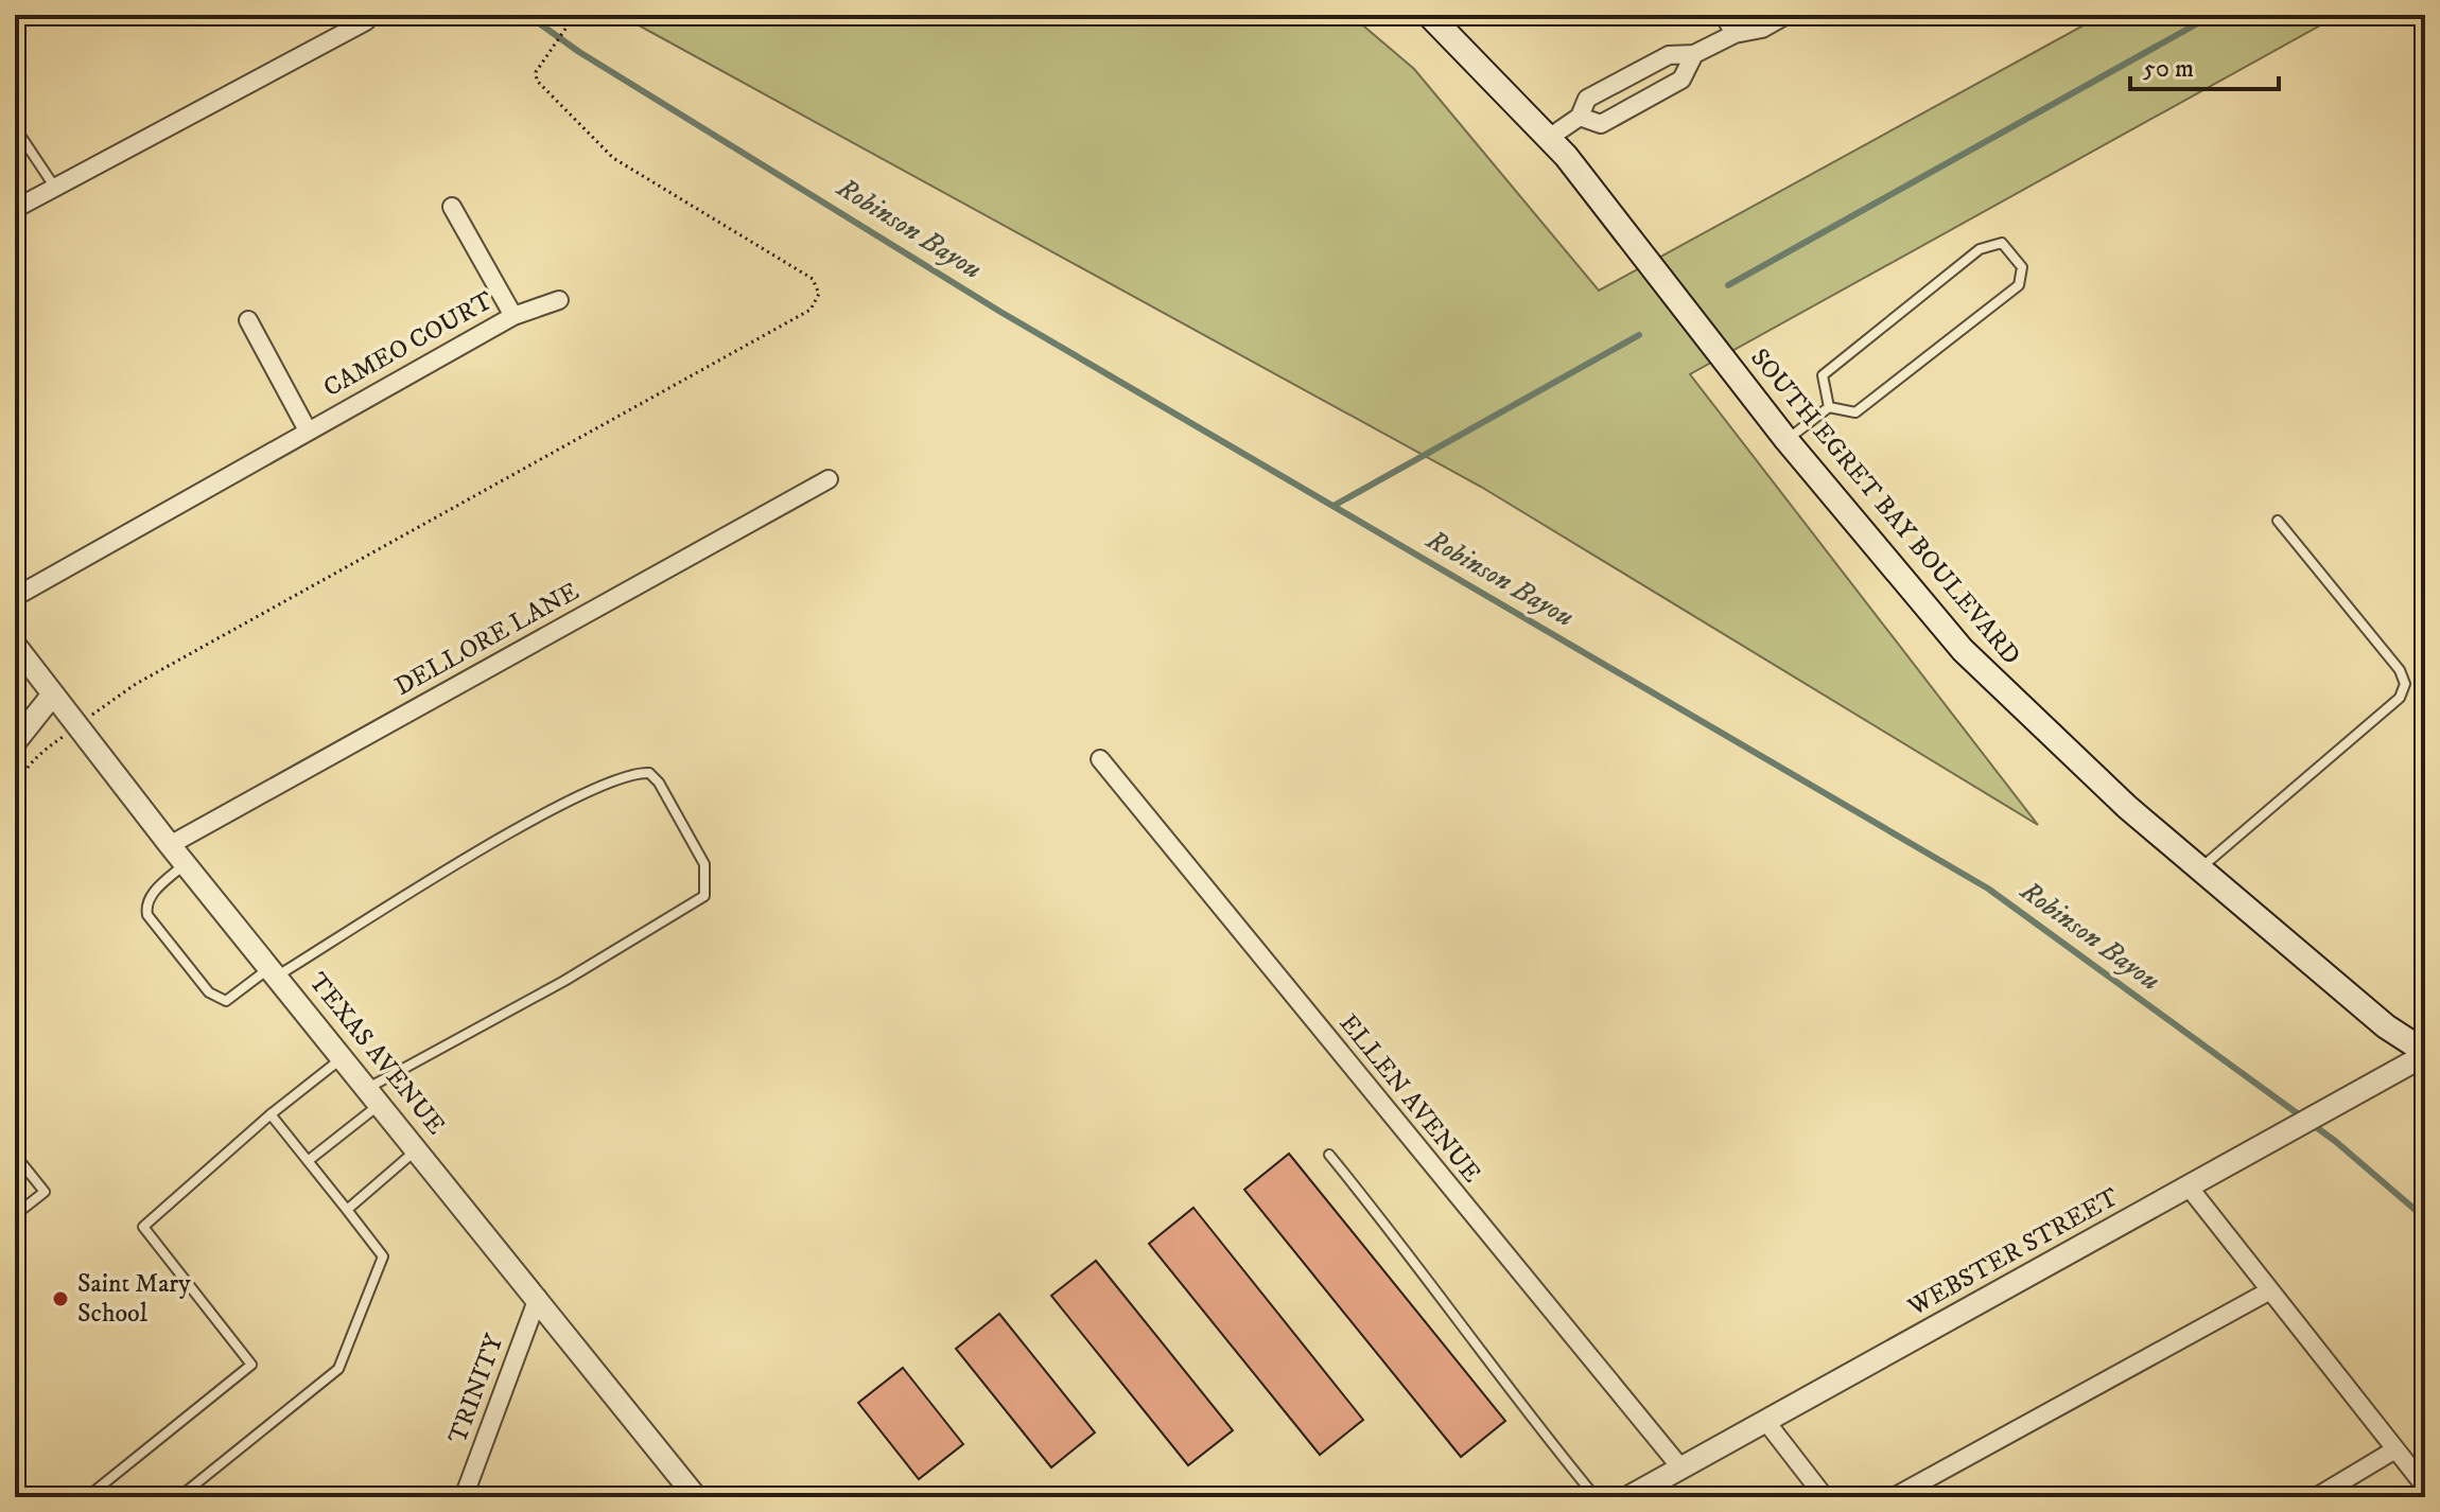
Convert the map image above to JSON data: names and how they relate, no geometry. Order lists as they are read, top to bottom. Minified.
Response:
{"streets":{"main road":["SOUTH EGRET BAY BOULEVARD"],"street":["CAMEO COURT","DELLORE LANE","TEXAS AVENUE","ELLEN AVENUE","WEBSTER STREET","TRINITY"]},"crossings":[["SOUTH EGRET BAY BOULEVARD","WEBSTER STREET"],["DELLORE LANE","TEXAS AVENUE"],["TEXAS AVENUE","TRINITY"],["ELLEN AVENUE","WEBSTER STREET"]],"water":["Robinson Bayou"],"places":["Saint Mary School"],"scale_bar":"50 m"}
